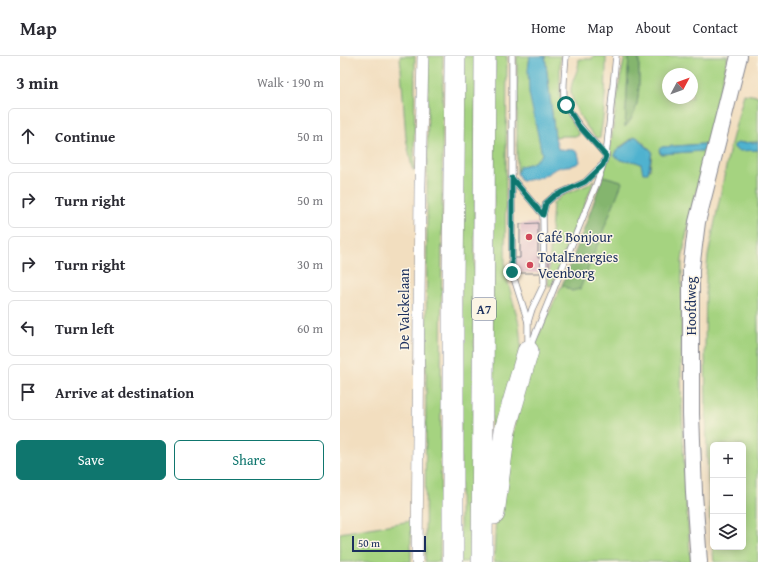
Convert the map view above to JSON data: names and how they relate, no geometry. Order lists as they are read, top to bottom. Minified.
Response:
{"streets":{"highway":["A7"],"main road":["Hoofdweg"],"street":["De Valckelaan"]},"places":["Café Bonjour","TotalEnergies Veenborg"],"scale_bar":"50 m","north":"top right","page":{"header":"Map","nav":["Home","Map","About","Contact"],"heading":["3 min","Walk · 190 m"],"list":[["Continue","50 m"],["Turn right","50 m"],["Turn right","30 m"],["Turn left","60 m"],"Arrive at destination"],"buttons":["Save","Share"],"map_buttons":["+","−"],"scale":"50 m"}}
